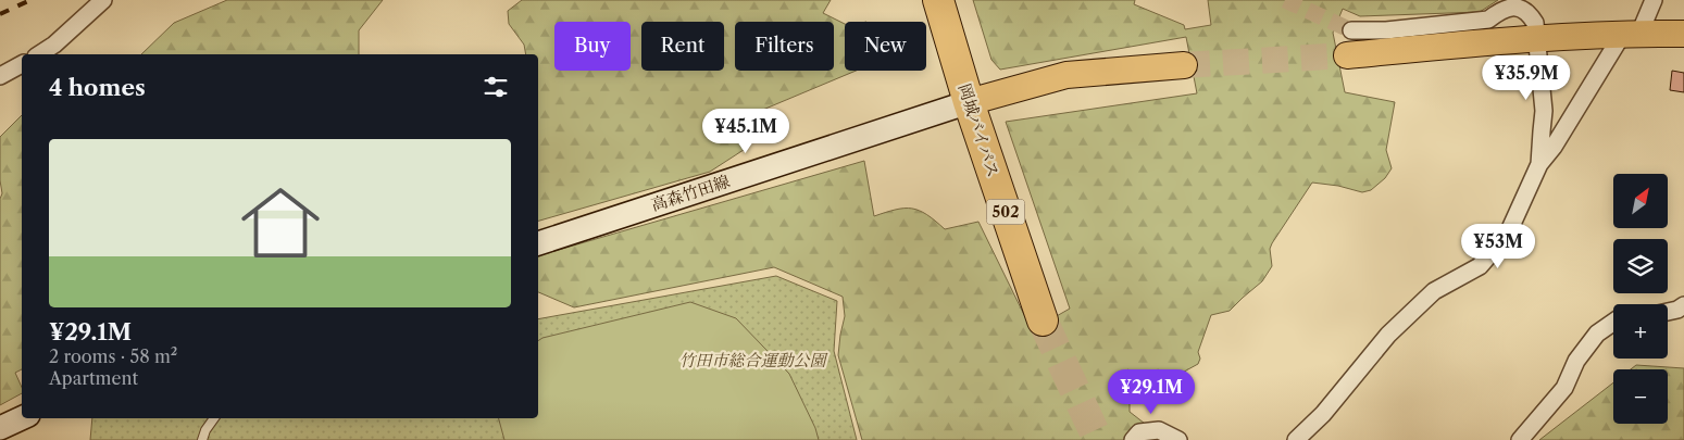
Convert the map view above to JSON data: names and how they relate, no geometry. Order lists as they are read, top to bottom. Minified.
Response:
{"streets":{"highway":["岡城バイパス","502"],"main road":["高森竹田線"]},"crossings":[["岡城バイパス","高森竹田線"]],"parks":["竹田市総合運動公園"],"north":"top right","page":{"chip":["Buy","Rent","Filters","New"],"heading":"4 homes","price":["¥35.9M","¥45.1M","¥53M","¥29.1M"],"list":[{"name":"¥29.1M","note":"2 rooms · 58 m² · Apartment"}],"map_buttons":["+","−"]}}
